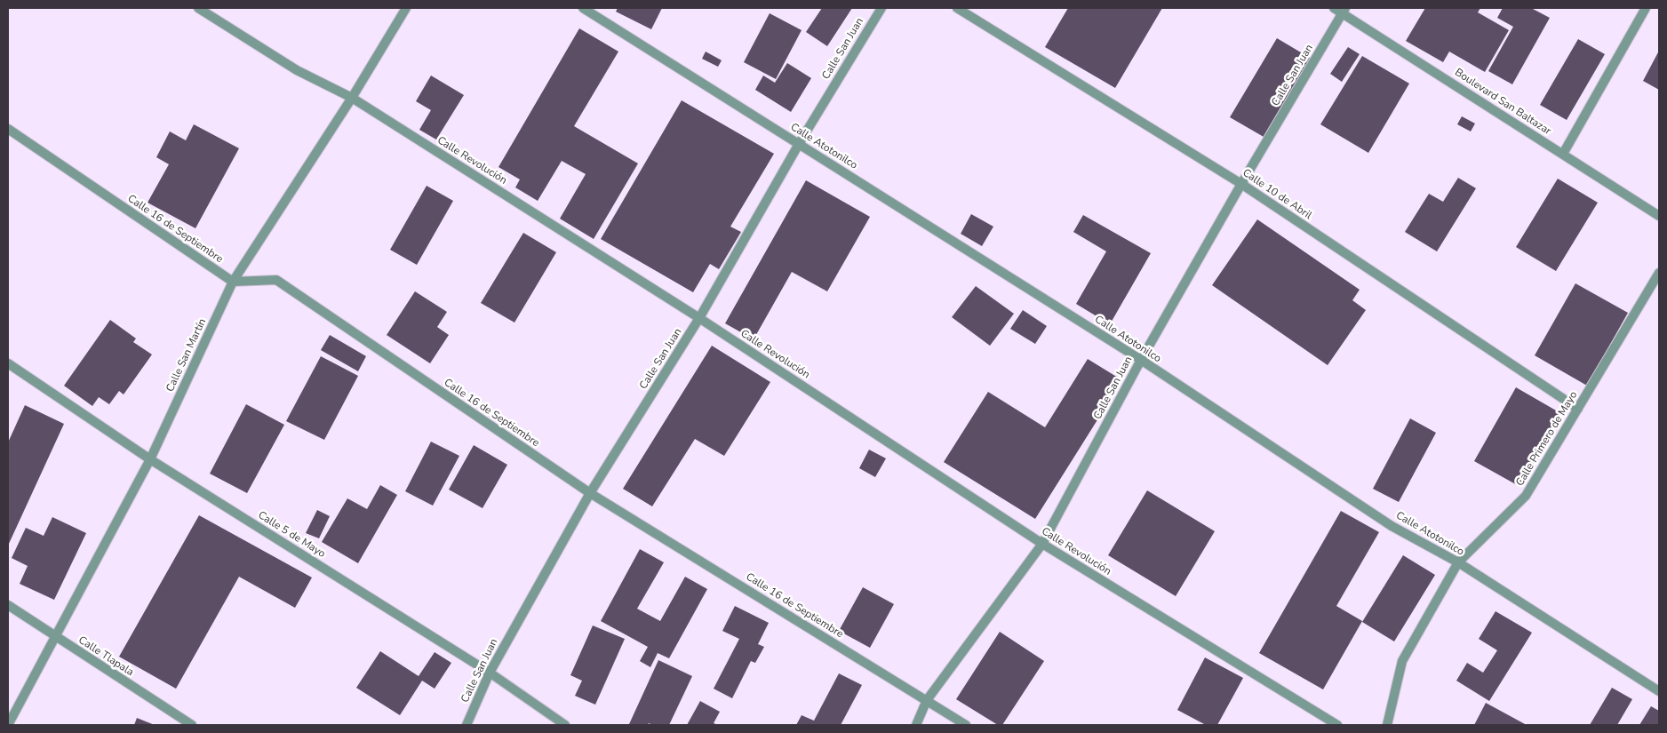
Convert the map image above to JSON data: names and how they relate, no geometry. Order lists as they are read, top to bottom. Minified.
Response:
{"streets":{"street":["Calle San Juan","Boulevard San Baltazar","Calle Atotonilco","Calle Revolución","Calle 10 de Abril","Calle 16 de Septiembre","Calle San Martín","Calle Primero de Mayo","Calle 5 de Mayo","Calle Tlapala"]},"crossings":[["Calle San Juan","Boulevard San Baltazar"],["Calle San Juan","Calle Atotonilco"],["Calle San Juan","Calle Revolución"],["Calle San Juan","Calle 10 de Abril"],["Calle San Juan","Calle 16 de Septiembre"],["Calle San Juan","Calle 5 de Mayo"],["Calle Atotonilco","Calle Primero de Mayo"],["Calle Revolución","Calle San Martín"],["Calle 10 de Abril","Calle Primero de Mayo"],["Calle 16 de Septiembre","Calle San Martín"],["Calle San Martín","Calle 5 de Mayo"],["Calle San Martín","Calle Tlapala"]]}
